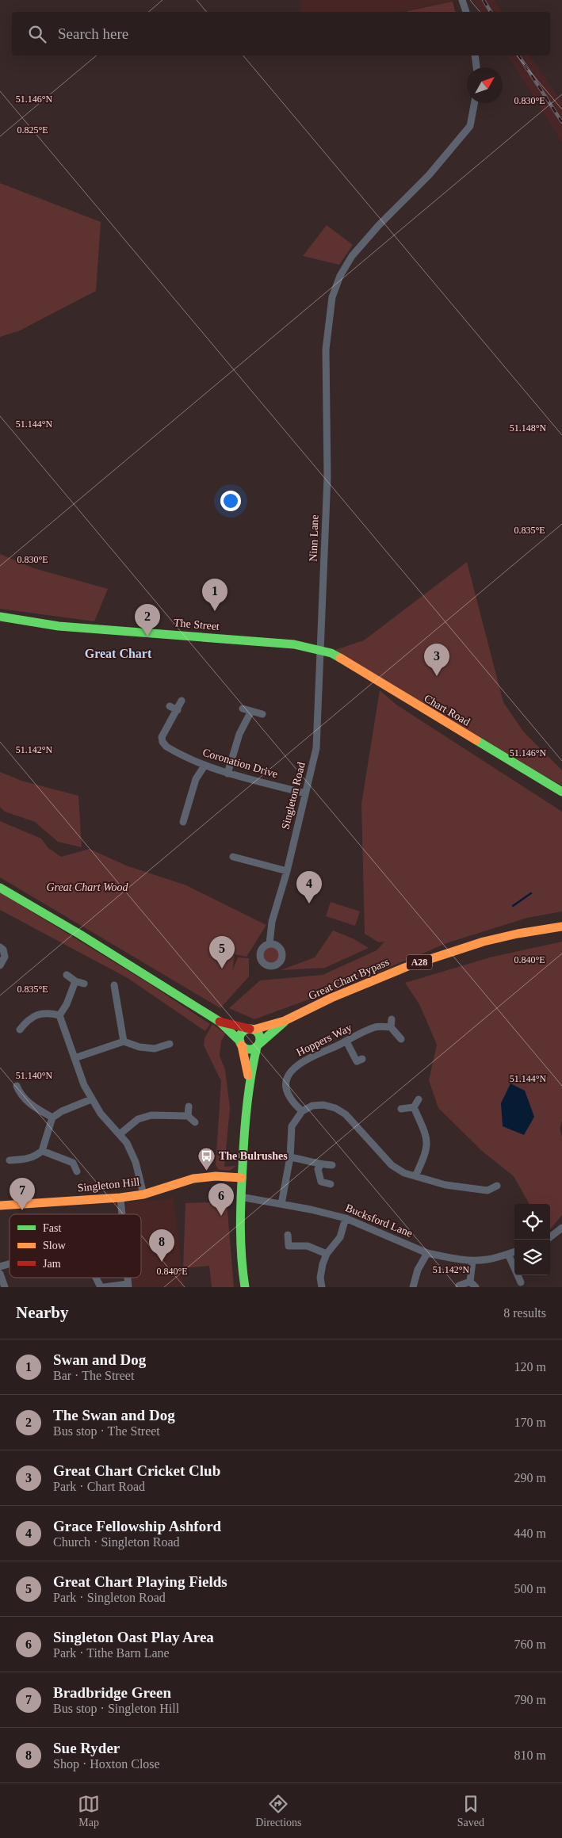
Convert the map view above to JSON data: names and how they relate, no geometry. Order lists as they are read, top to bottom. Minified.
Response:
{"streets":{"street":["Ninn Lane","The Street","Chart Road","Coronation Drive","Singleton Road","A28","Great Chart Bypass","Hoppers Way","Singleton Hill","Bucksford Lane"]},"crossings":[["Ninn Lane","The Street"],["Ninn Lane","Chart Road"],["Ninn Lane","Singleton Road"],["The Street","Chart Road"],["The Street","Singleton Road"],["Chart Road","Singleton Road"],["Coronation Drive","Singleton Road"]],"districts":["Great Chart"],"parks":["Great Chart Wood"],"places":{"bus stop":["The Bulrushes"]},"legend":["Fast","Slow","Jam"],"north":"top right","page":{"search":"Search here","pins":["1","2","3","4","5","7","6","8"],"heading":["Nearby","8 results"],"list":[{"mark":"1","name":"Swan and Dog","note":"Bar · The Street","value":"120 m"},{"mark":"2","name":"The Swan and Dog","note":"Bus stop · The Street","value":"170 m"},{"mark":"3","name":"Great Chart Cricket Club","note":"Park · Chart Road","value":"290 m"},{"mark":"4","name":"Grace Fellowship Ashford","note":"Church · Singleton Road","value":"440 m"},{"mark":"5","name":"Great Chart Playing Fields","note":"Park · Singleton Road","value":"500 m"},{"mark":"6","name":"Singleton Oast Play Area","note":"Park · Tithe Barn Lane","value":"760 m"},{"mark":"7","name":"Bradbridge Green","note":"Bus stop · Singleton Hill","value":"790 m"},{"mark":"8","name":"Sue Ryder","note":"Shop · Hoxton Close","value":"810 m"}],"nav":["Map","Directions","Saved"]},"coordinates":["51.146°N","0.830°E","0.825°E","51.144°N","51.148°N","0.835°E","51.142°N","0.840°E","51.140°N"]}
